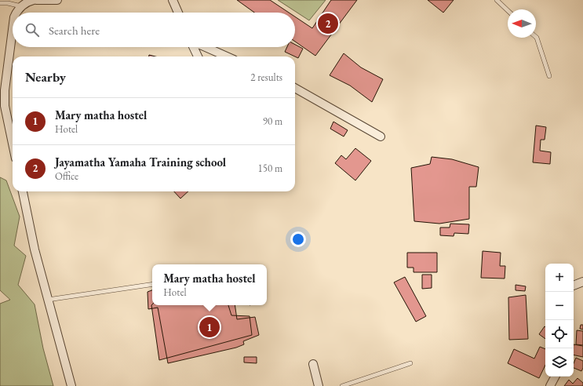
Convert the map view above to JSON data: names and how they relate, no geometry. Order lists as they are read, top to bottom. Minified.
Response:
{"north":"left","page":{"pins":["2","1"],"search":"Search here","heading":["Nearby","2 results"],"list":[{"mark":"1","name":"Mary matha hostel","note":"Hotel","value":"90 m"},{"mark":"2","name":"Jayamatha Yamaha Training school","note":"Office","value":"150 m"}],"map_buttons":["+","−"],"popup":["Mary matha hostel","Hotel"]}}
